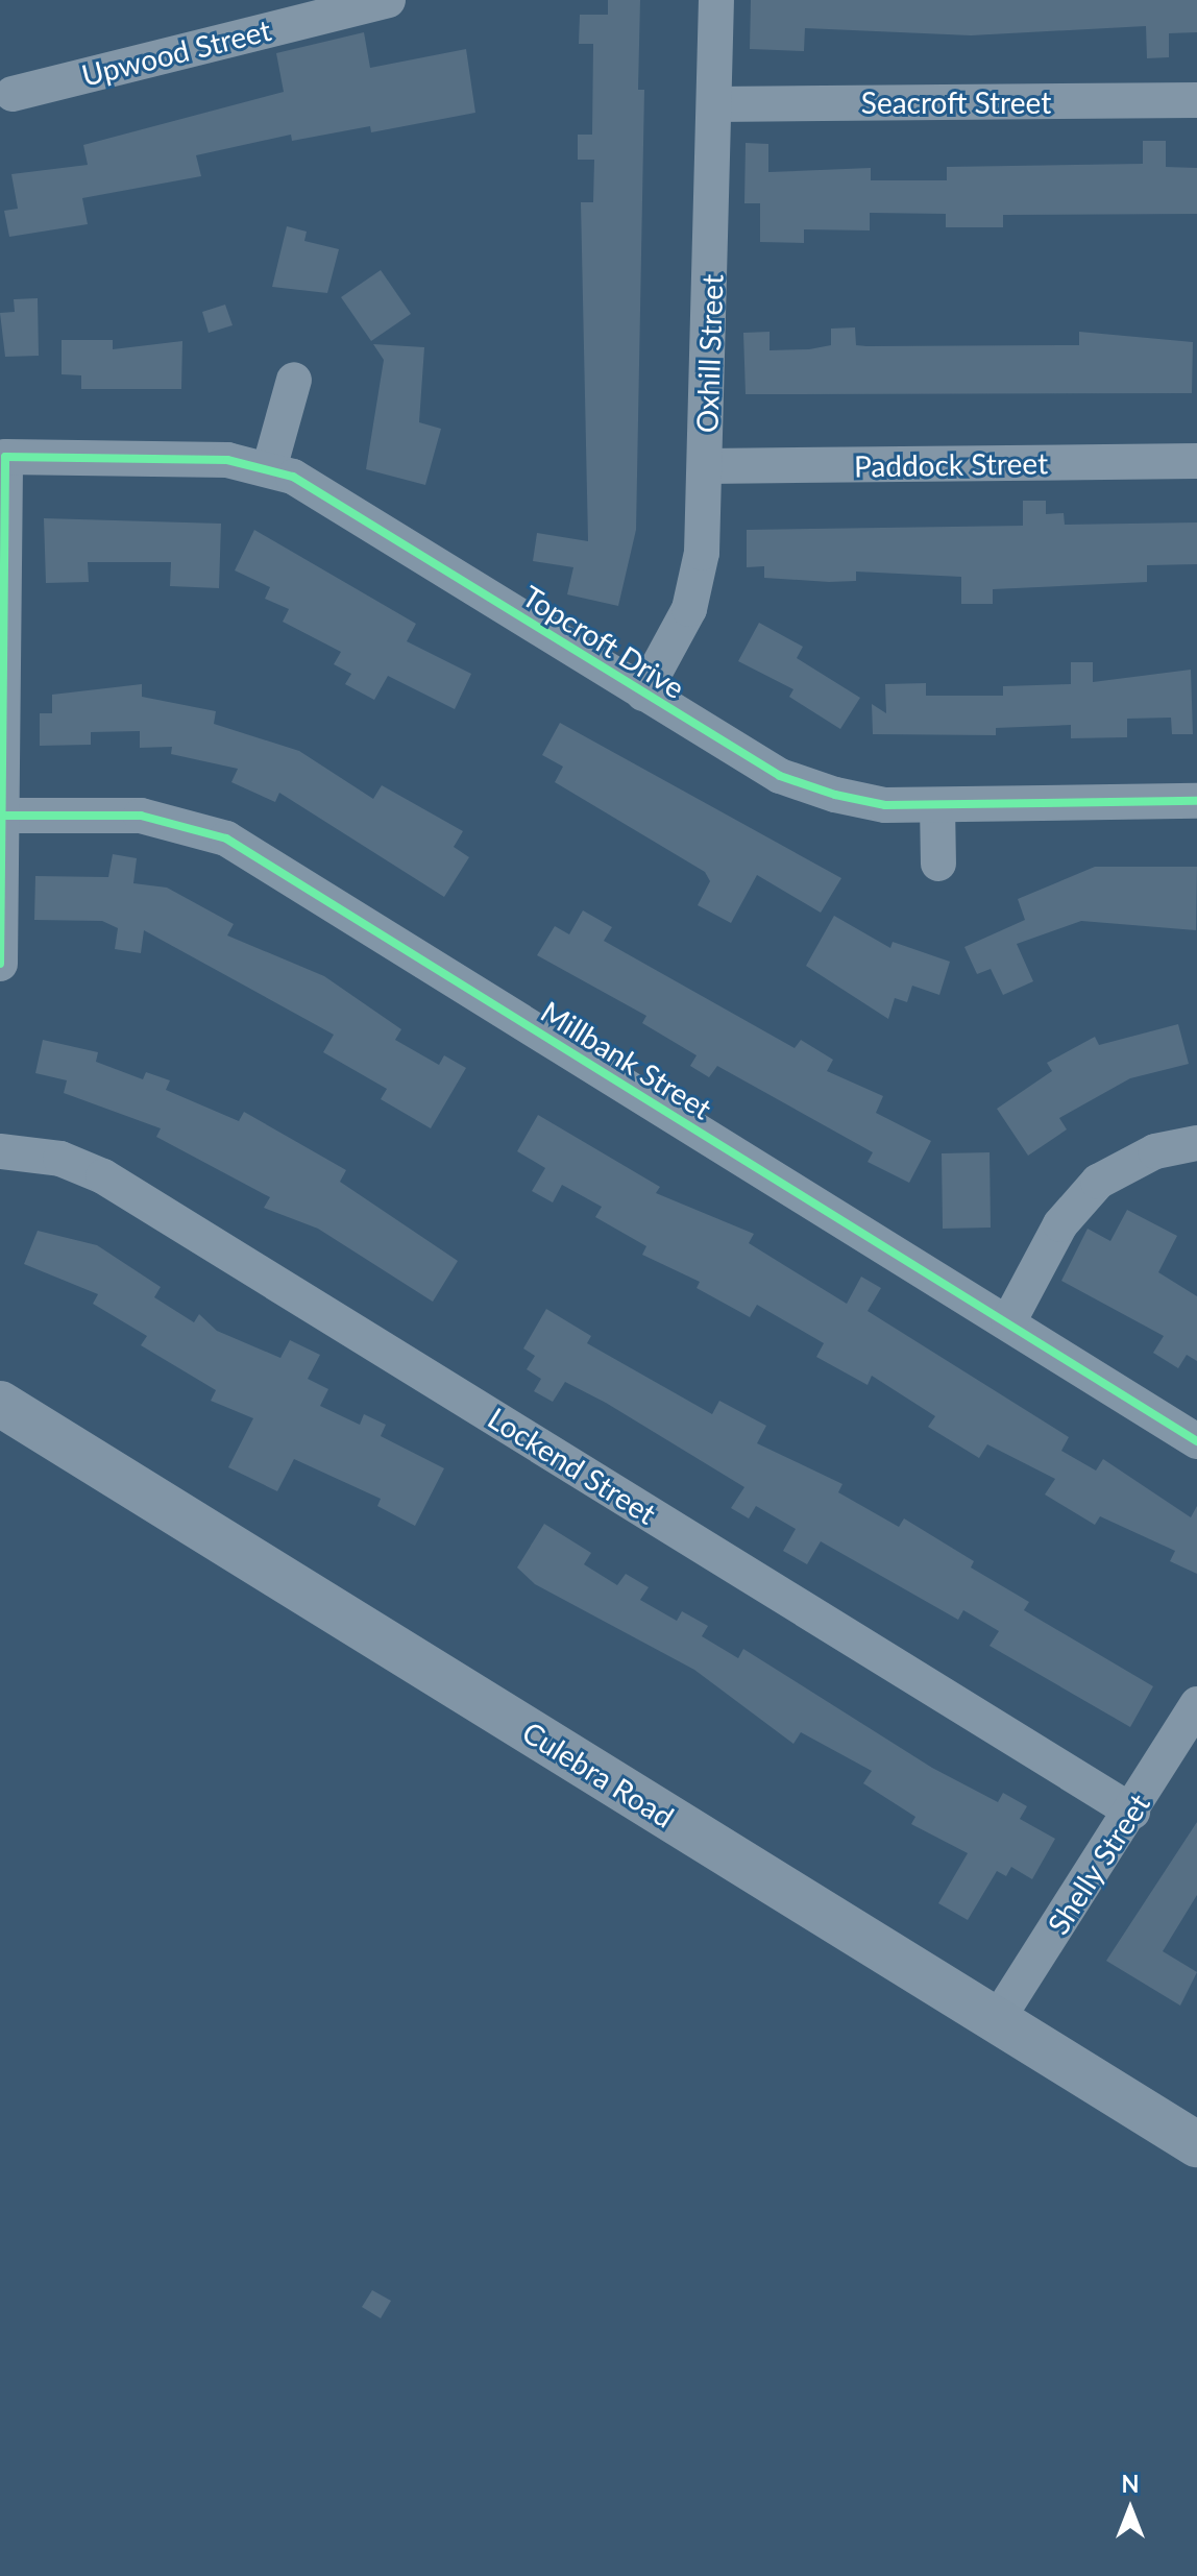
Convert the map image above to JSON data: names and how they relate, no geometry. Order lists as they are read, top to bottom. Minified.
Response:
{"streets":{"main road":["Culebra Road"],"street":["Upwood Street","Seacroft Street","Oxhill Street","Paddock Street","Topcroft Drive","Millbank Street","Lockend Street","Shelly Street"]},"crossings":[["Seacroft Street","Oxhill Street"],["Oxhill Street","Paddock Street"],["Oxhill Street","Topcroft Drive"],["Topcroft Drive","Millbank Street"],["Lockend Street","Shelly Street"],["Culebra Road","Shelly Street"]],"north":"top"}
